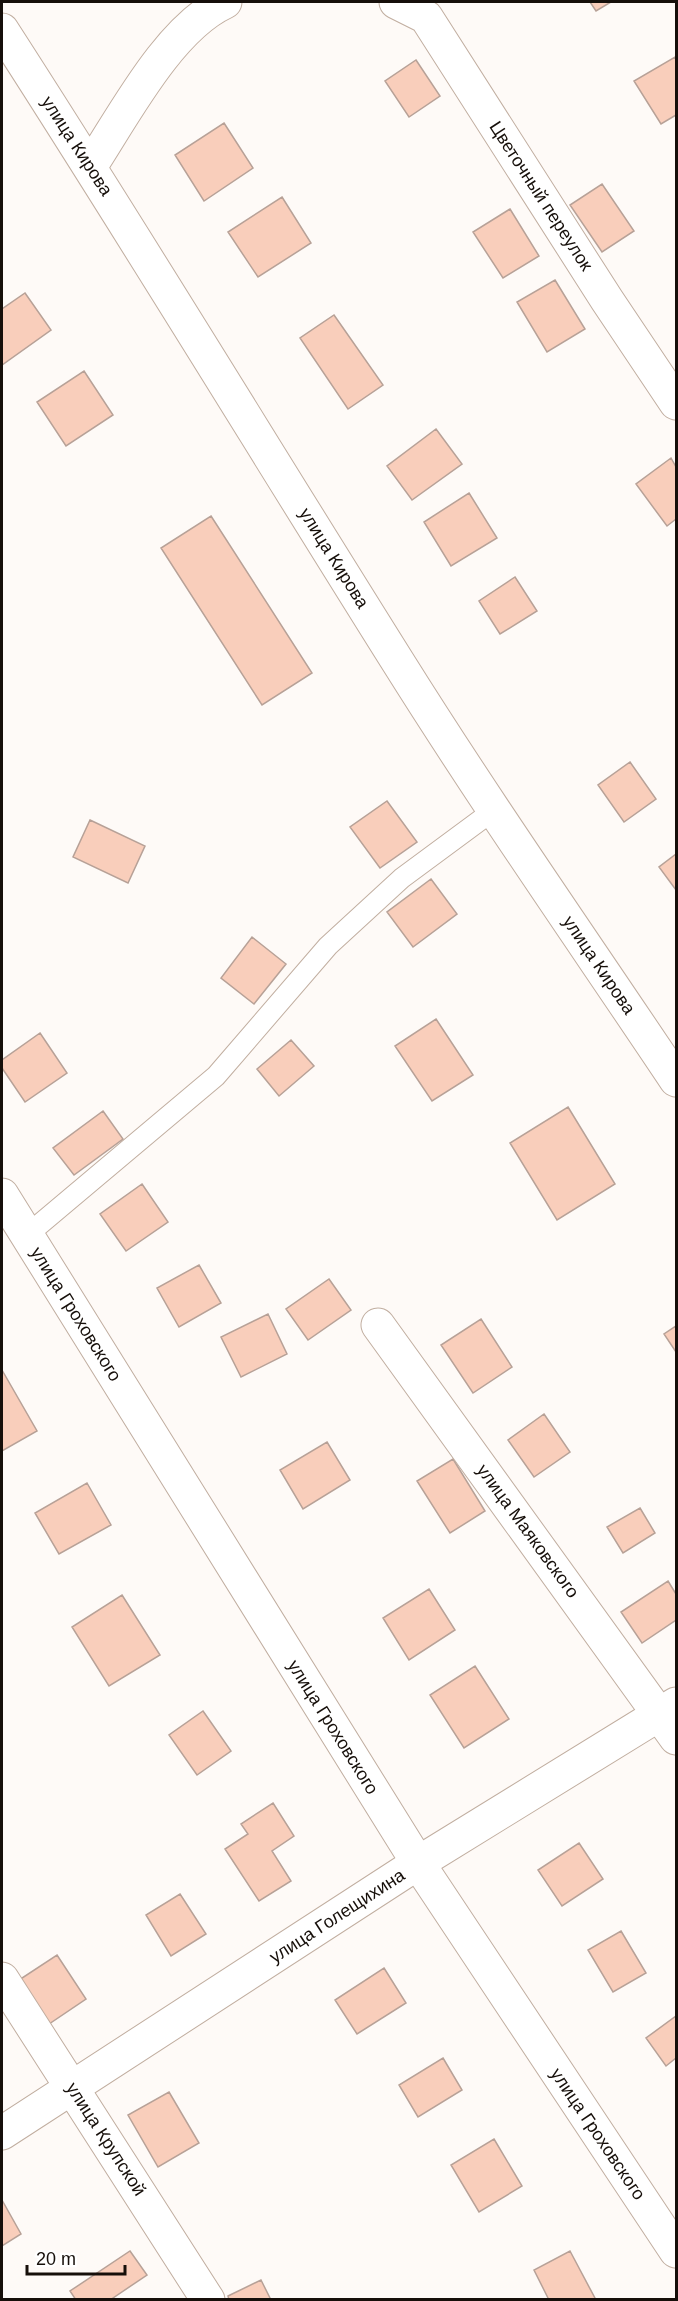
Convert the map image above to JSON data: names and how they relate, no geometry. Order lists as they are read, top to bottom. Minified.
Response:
{"streets":{"street":["улица Кирова","Цветочный переулок","улица Гроховского","улица Маяковского","улица Голещихина","улица Крупской"]},"crossings":[["улица Гроховского","улица Голещихина"],["улица Маяковского","улица Голещихина"],["улица Голещихина","улица Крупской"]],"scale_bar":"20 m"}
